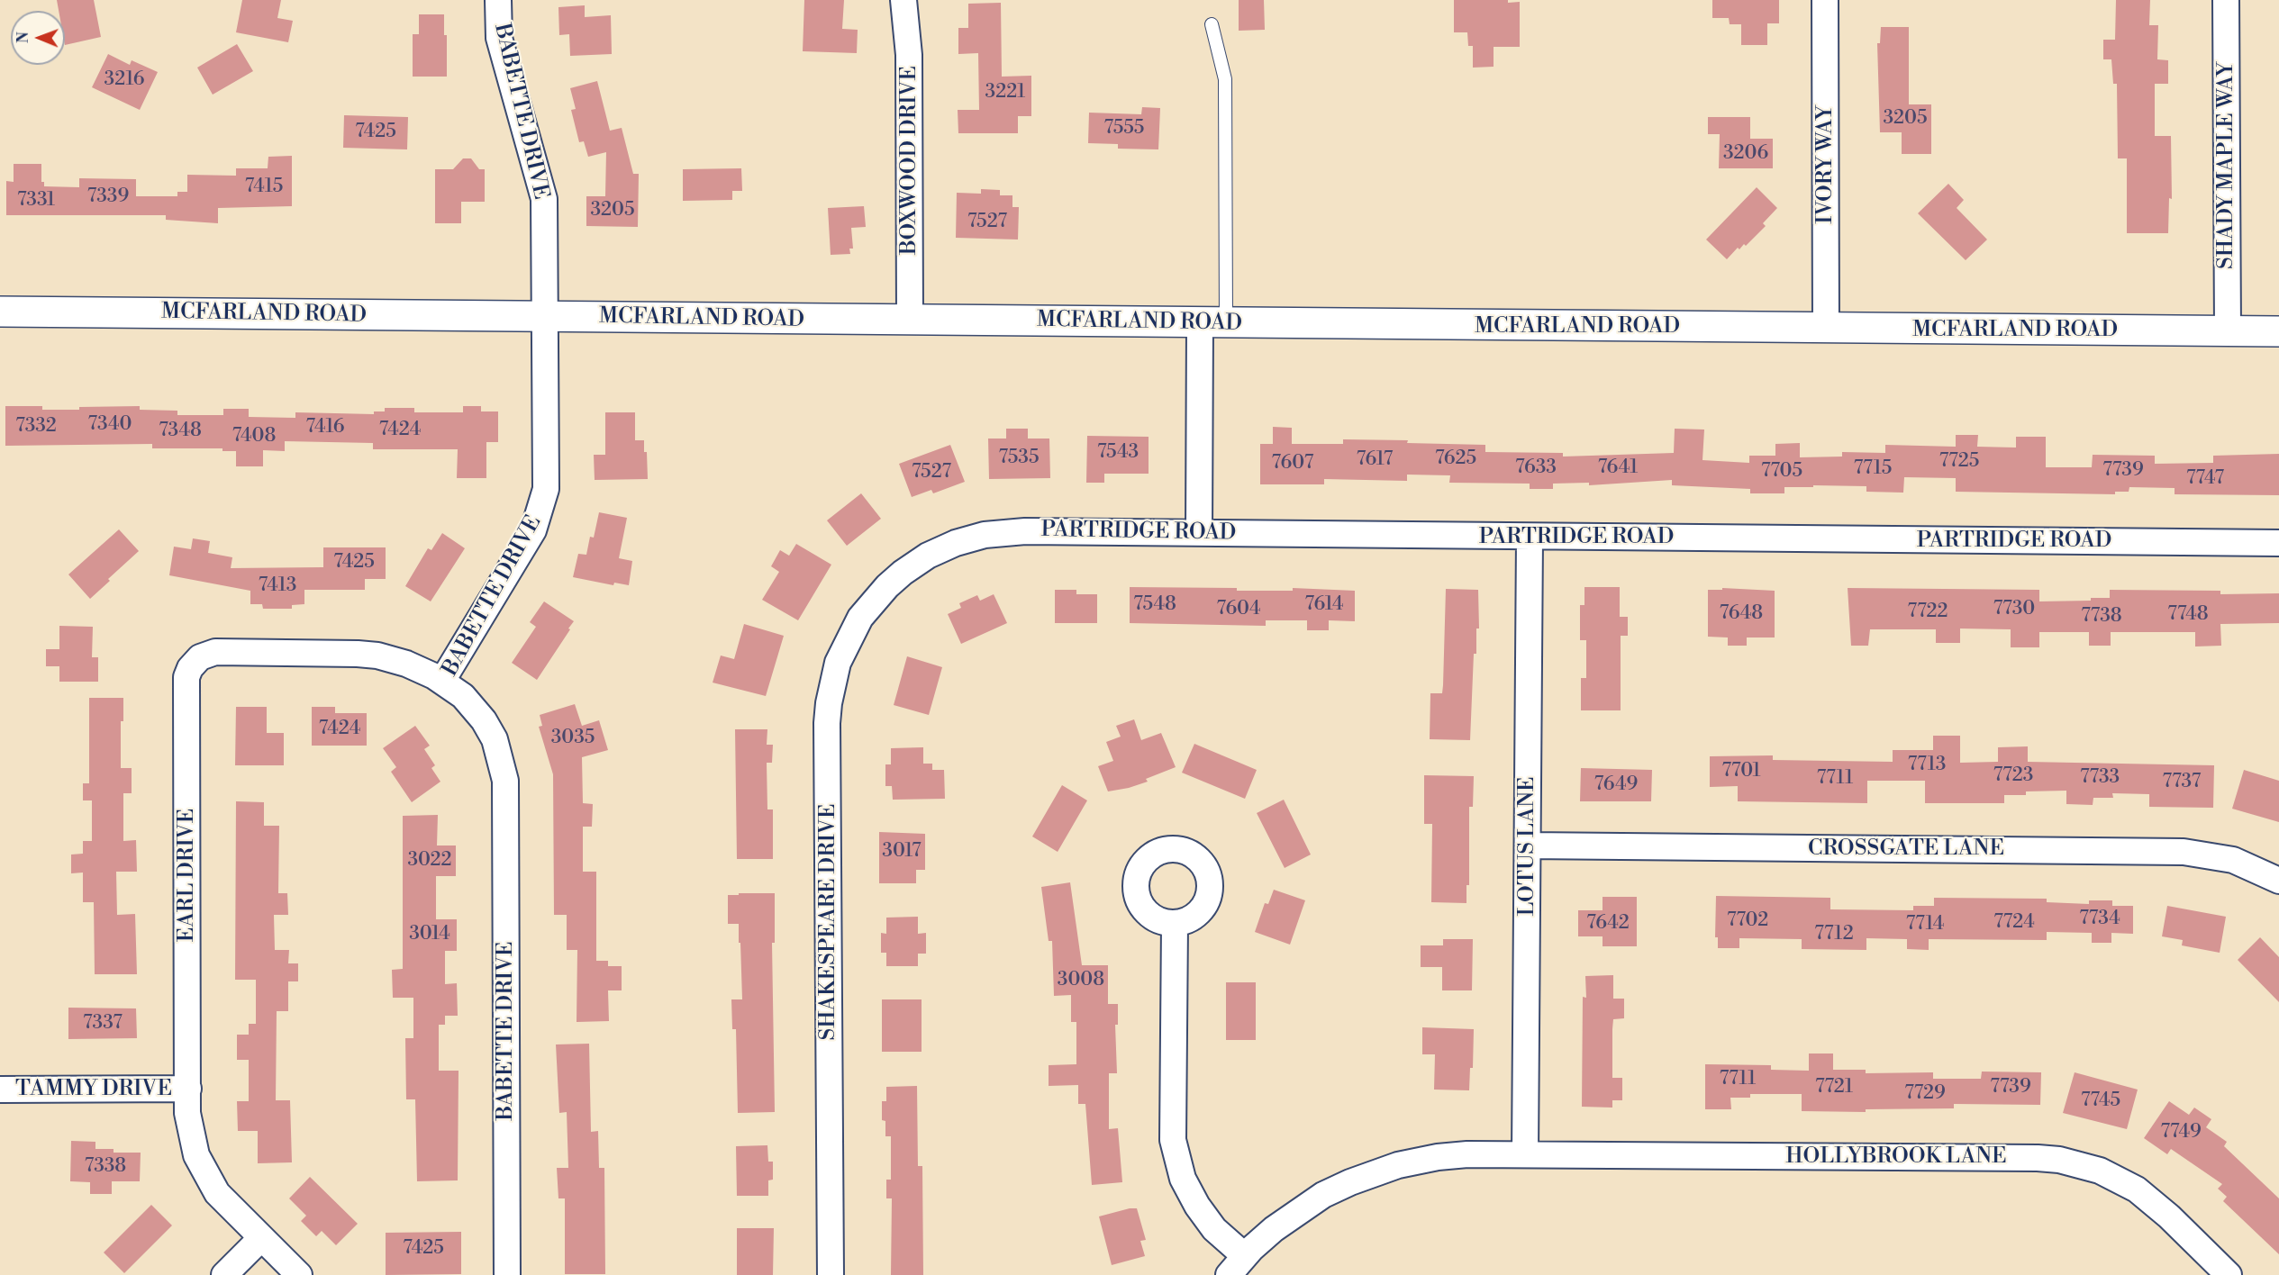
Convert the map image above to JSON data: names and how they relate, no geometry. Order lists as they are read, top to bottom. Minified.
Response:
{"streets":{"street":["BABETTE DRIVE","BOXWOOD DRIVE","IVORY WAY","SHADY MAPLE WAY","MCFARLAND ROAD","PARTRIDGE ROAD","LOTUS LANE","CROSSGATE LANE","EARL DRIVE","SHAKESPEARE DRIVE","TAMMY DRIVE","HOLLYBROOK LANE"]},"crossings":[["BABETTE DRIVE","MCFARLAND ROAD"],["BABETTE DRIVE","EARL DRIVE"],["BOXWOOD DRIVE","MCFARLAND ROAD"],["IVORY WAY","MCFARLAND ROAD"],["SHADY MAPLE WAY","MCFARLAND ROAD"],["PARTRIDGE ROAD","LOTUS LANE"],["PARTRIDGE ROAD","SHAKESPEARE DRIVE"],["LOTUS LANE","CROSSGATE LANE"],["LOTUS LANE","HOLLYBROOK LANE"],["EARL DRIVE","TAMMY DRIVE"]],"house_numbers":["3216","3221","3205","7555","7425","3206","7415","7339","7331","3205","7527","7340","7332","7416","7424","7348","7408","7543","7535","7625","7617","7725","7607","7633","7641","7715","7739","7705","7527","7747","7425","7413","7548","7614","7604","7730","7722","7648","7748","7738","7424","3035","7713","7701","7723","7733","7711","7737","7649","3017","3022","7734","7702","7724","7642","7714","3014","7712","3008","7337","7711","7721","7739","7729","7745","7749","7338","7425"],"north":"left"}
